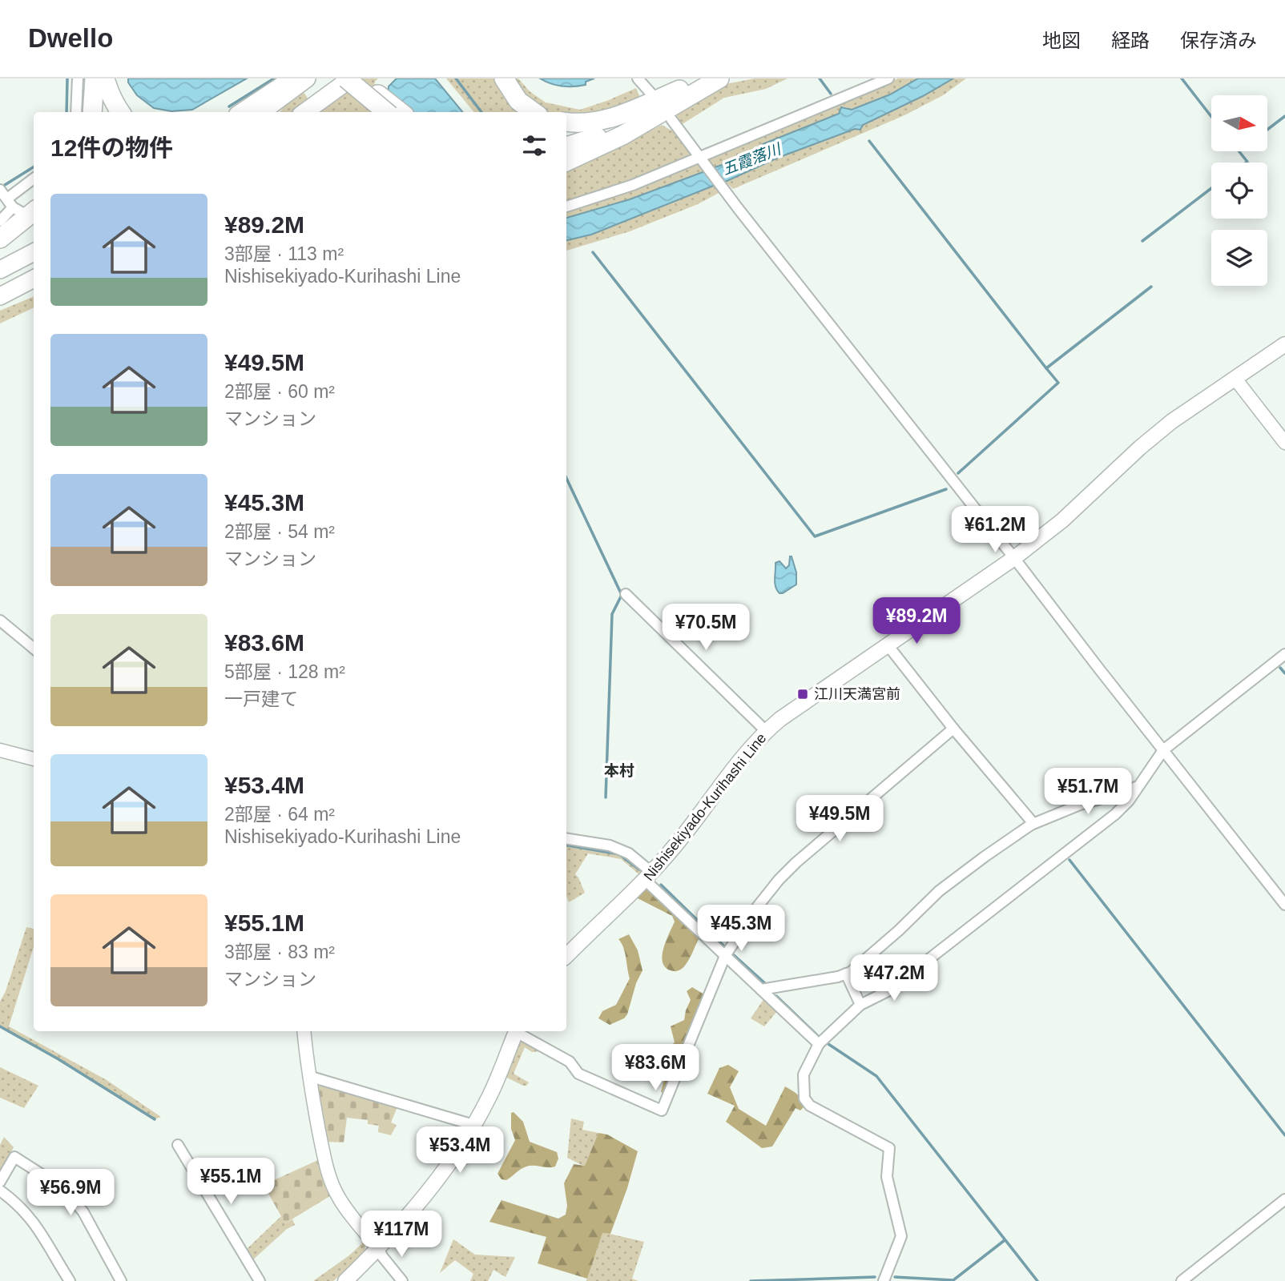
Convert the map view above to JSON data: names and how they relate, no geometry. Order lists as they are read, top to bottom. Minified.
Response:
{"streets":{"main road":["Nishisekiyado-Kurihashi Line"]},"districts":["本村"],"water":["五霞落川"],"places":{"transit":["江川天満宮前"]},"north":"right","page":{"header":"Dwello","nav":["地図","経路","保存済み"],"heading":"12件の物件","list":[{"name":"¥89.2M","note":"3部屋 · 113 m² · Nishisekiyado-Kurihashi Line"},{"name":"¥49.5M","note":"2部屋 · 60 m² · マンション"},{"name":"¥45.3M","note":"2部屋 · 54 m² · マンション"},{"name":"¥83.6M","note":"5部屋 · 128 m² · 一戸建て"},{"name":"¥53.4M","note":"2部屋 · 64 m² · Nishisekiyado-Kurihashi Line"},{"name":"¥55.1M","note":"3部屋 · 83 m² · マンション"}],"price":["¥61.2M","¥89.2M","¥70.5M","¥51.7M","¥49.5M","¥45.3M","¥47.2M","¥83.6M","¥53.4M","¥55.1M","¥56.9M","¥117M"]}}
